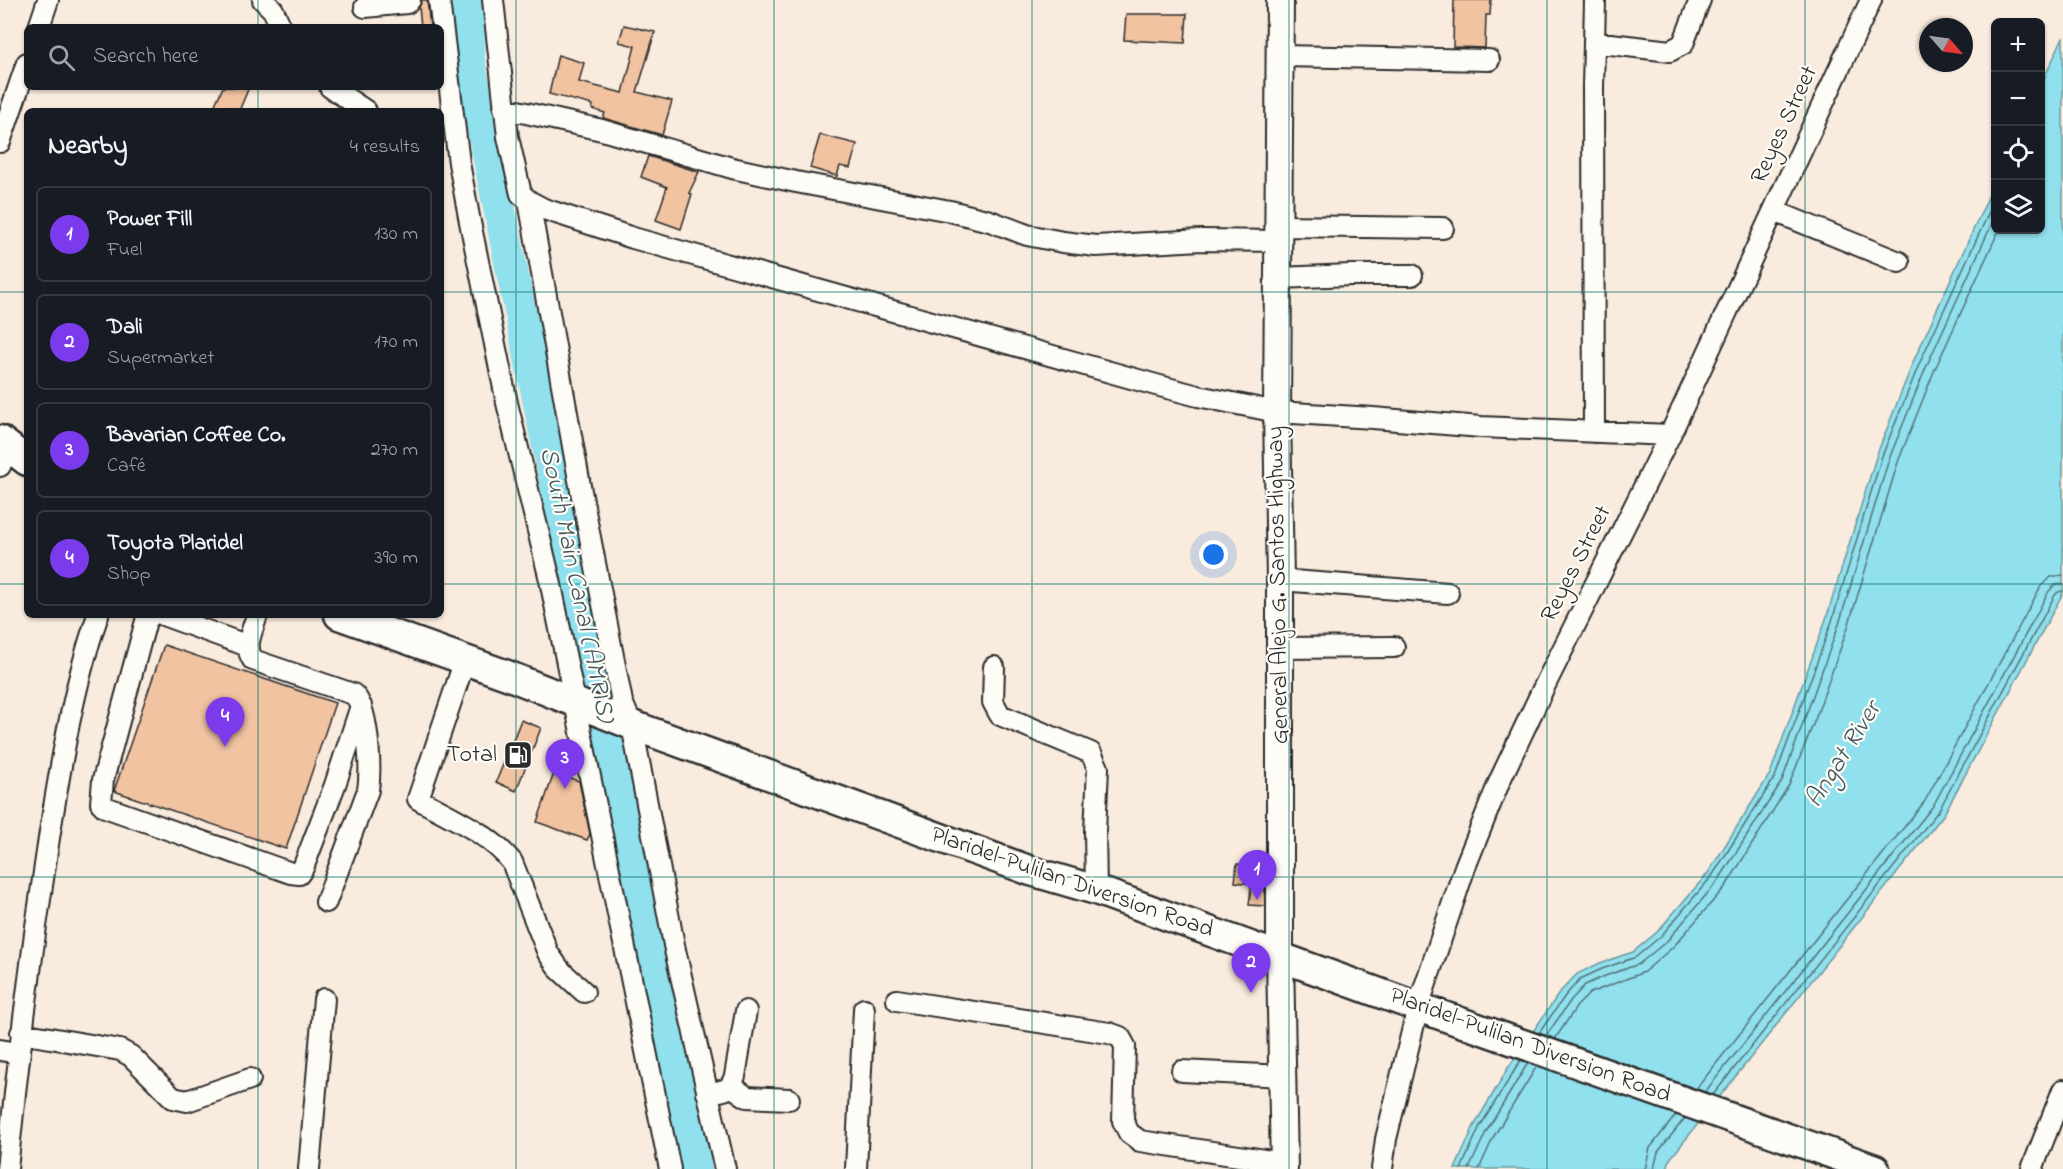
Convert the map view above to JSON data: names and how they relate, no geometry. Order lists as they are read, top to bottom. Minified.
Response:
{"streets":{"highway":["Plaridel-Pulilan Diversion Road"],"main road":["General Alejo G. Santos Highway"],"street":["Reyes Street"]},"crossings":[["Reyes Street","Plaridel-Pulilan Diversion Road"],["General Alejo G. Santos Highway","Plaridel-Pulilan Diversion Road"]],"water":["South Main Canal (AMRIS)","Angat River"],"places":{"fuel station":["Total"]},"north":"bottom right","page":{"map_buttons":["+","−"],"search":"Search here","heading":["Nearby","4 results"],"list":[{"mark":"1","name":"Power Fill","note":"Fuel","value":"130 m"},{"mark":"2","name":"Dali","note":"Supermarket","value":"170 m"},{"mark":"3","name":"Bavarian Coffee Co.","note":"Café","value":"270 m"},{"mark":"4","name":"Toyota Plaridel","note":"Shop","value":"390 m"}],"pins":["4","3","1","2"]}}
